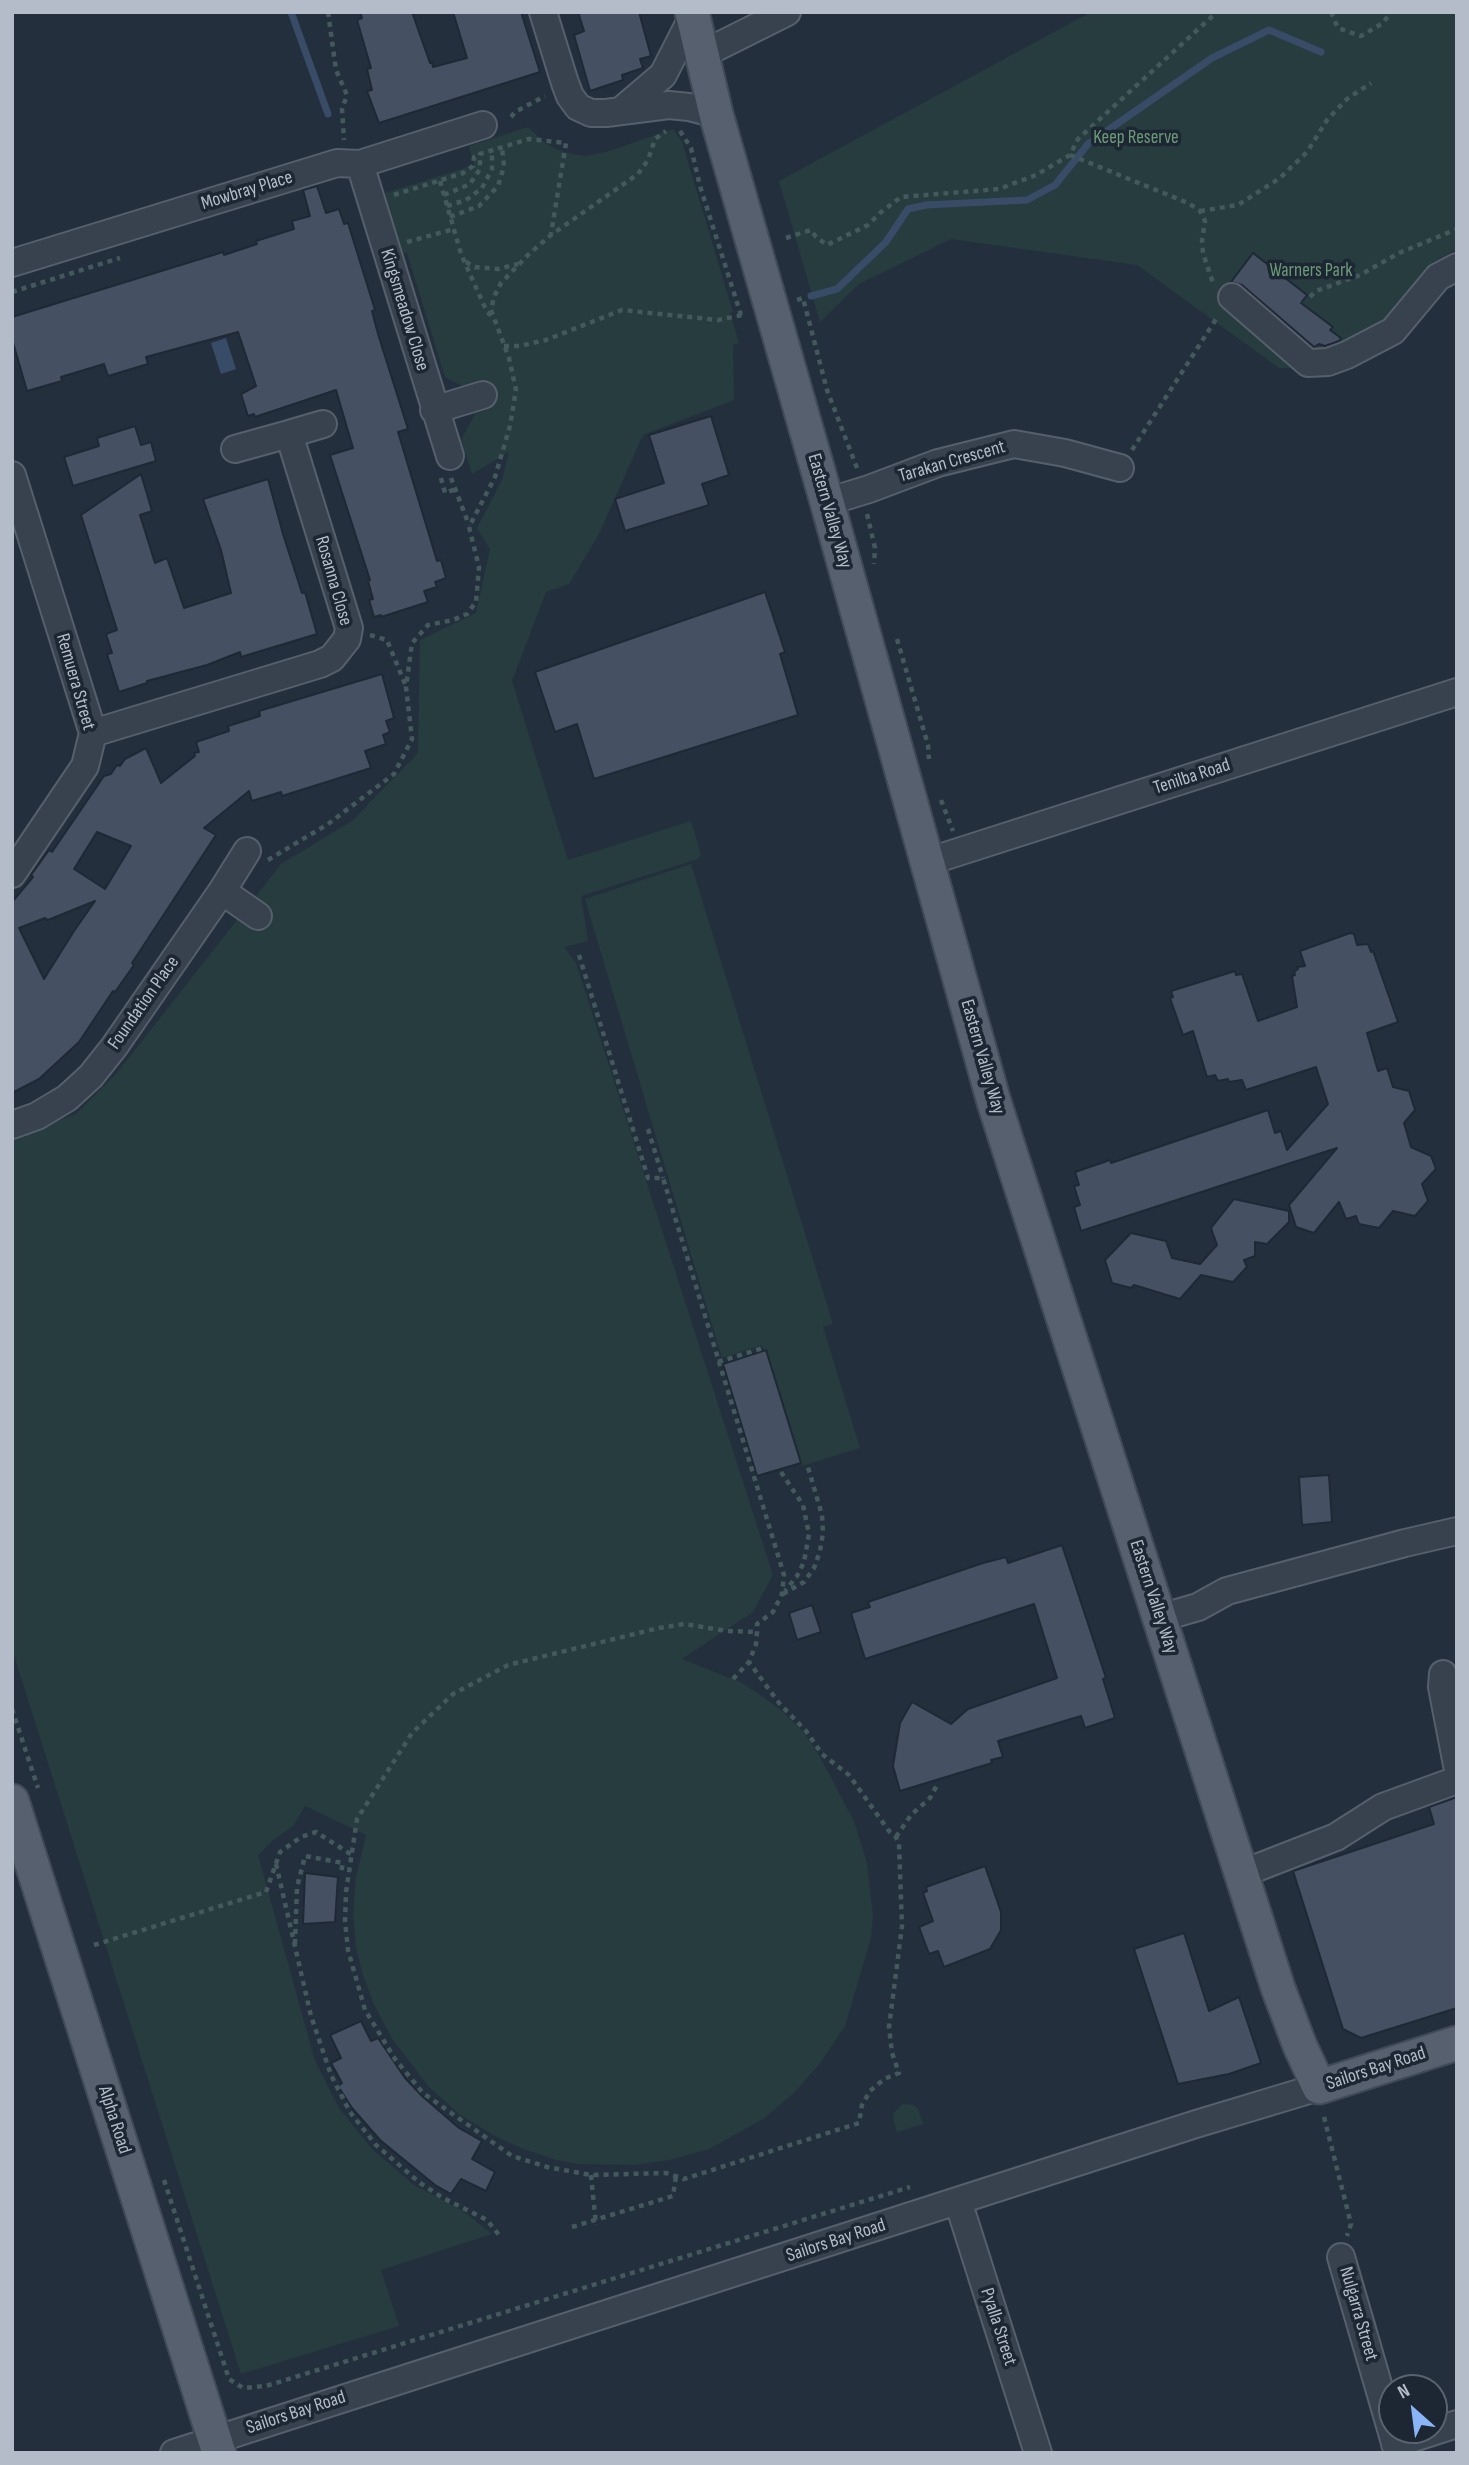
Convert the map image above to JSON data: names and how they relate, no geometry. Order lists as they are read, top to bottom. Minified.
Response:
{"streets":{"main road":["Eastern Valley Way","Sailors Bay Road","Alpha Road"],"street":["Mowbray Place","Kingsmeadow Close","Tarakan Crescent","Rosanna Close","Remuera Street","Tenilba Road","Foundation Place","Nulgarra Street","Pyalla Street"]},"crossings":[["Mowbray Place","Kingsmeadow Close"],["Tarakan Crescent","Eastern Valley Way"],["Eastern Valley Way","Tenilba Road"],["Eastern Valley Way","Sailors Bay Road"],["Rosanna Close","Remuera Street"],["Sailors Bay Road","Alpha Road"],["Sailors Bay Road","Pyalla Street"]],"parks":["Keep Reserve","Warners Park"],"north":"top left"}
